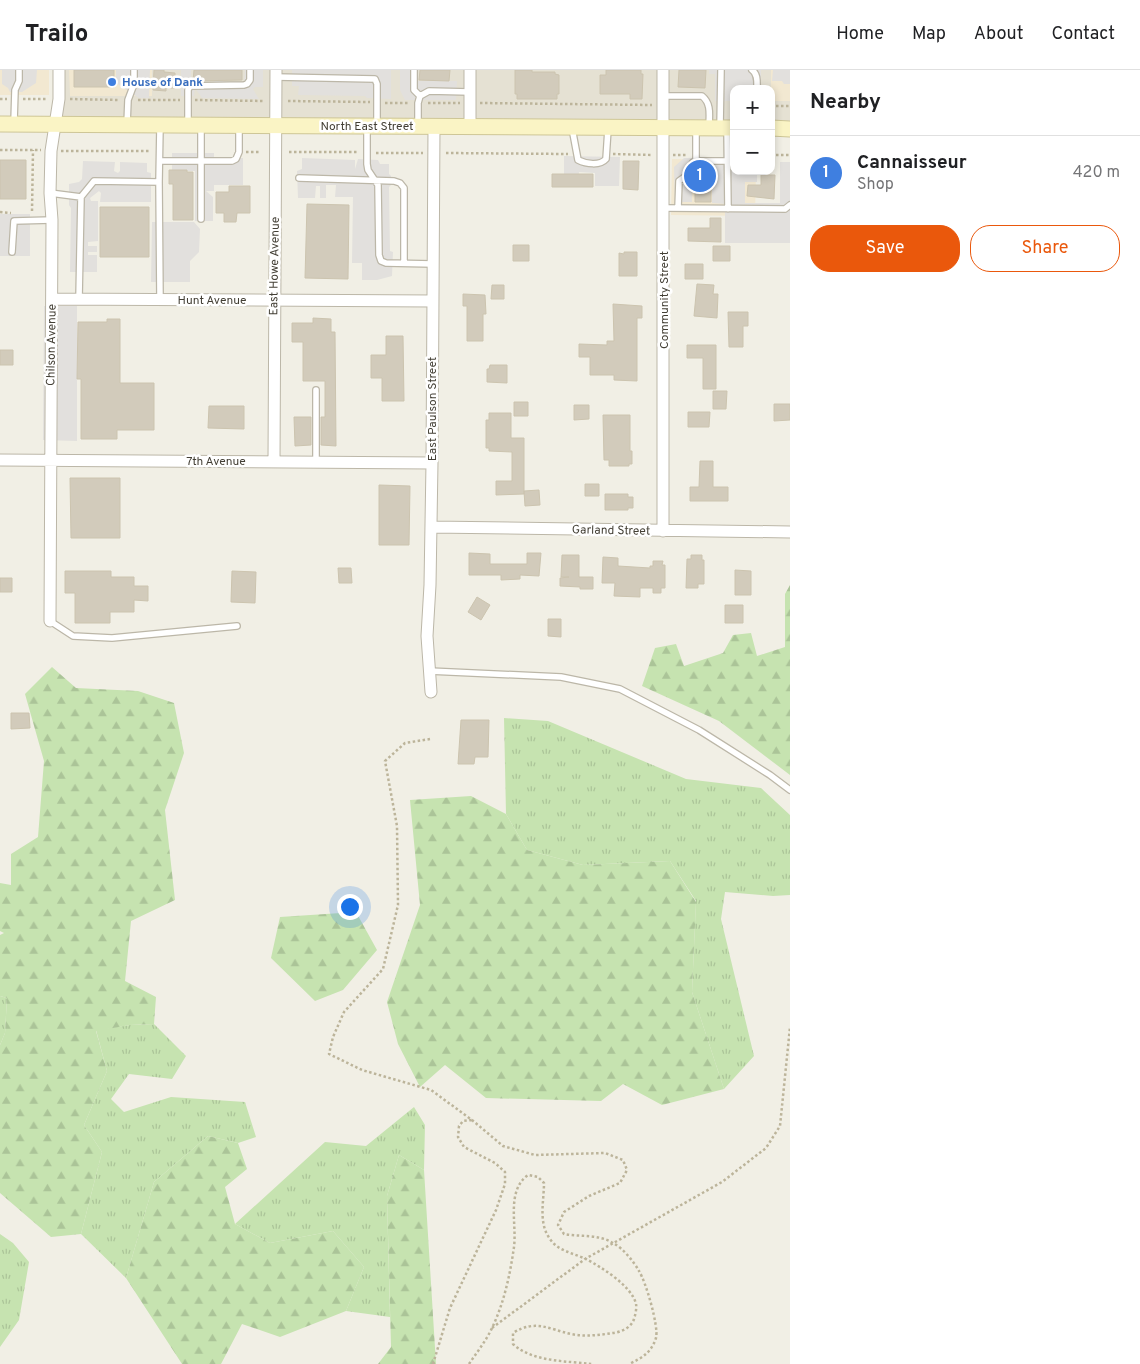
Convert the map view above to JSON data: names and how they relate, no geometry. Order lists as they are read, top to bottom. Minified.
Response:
{"streets":{"main road":["North East Street"],"street":["East Howe Avenue","Hunt Avenue","Community Street","Chilson Avenue","East Paulson Street","7th Avenue","Garland Street"]},"crossings":[["North East Street","East Howe Avenue"],["North East Street","Community Street"],["North East Street","Chilson Avenue"],["North East Street","East Paulson Street"],["East Howe Avenue","Hunt Avenue"],["East Howe Avenue","7th Avenue"],["Hunt Avenue","Chilson Avenue"],["Hunt Avenue","East Paulson Street"],["Community Street","Garland Street"],["Chilson Avenue","7th Avenue"],["East Paulson Street","7th Avenue"],["East Paulson Street","Garland Street"]],"places":["House of Dank"],"page":{"header":"Trailo","nav":["Home","Map","About","Contact"],"heading":"Nearby","map_buttons":["+","−"],"list":[{"mark":"1","name":"Cannaisseur","note":"Shop","value":"420 m"}],"pins":"1","buttons":["Save","Share"]}}
